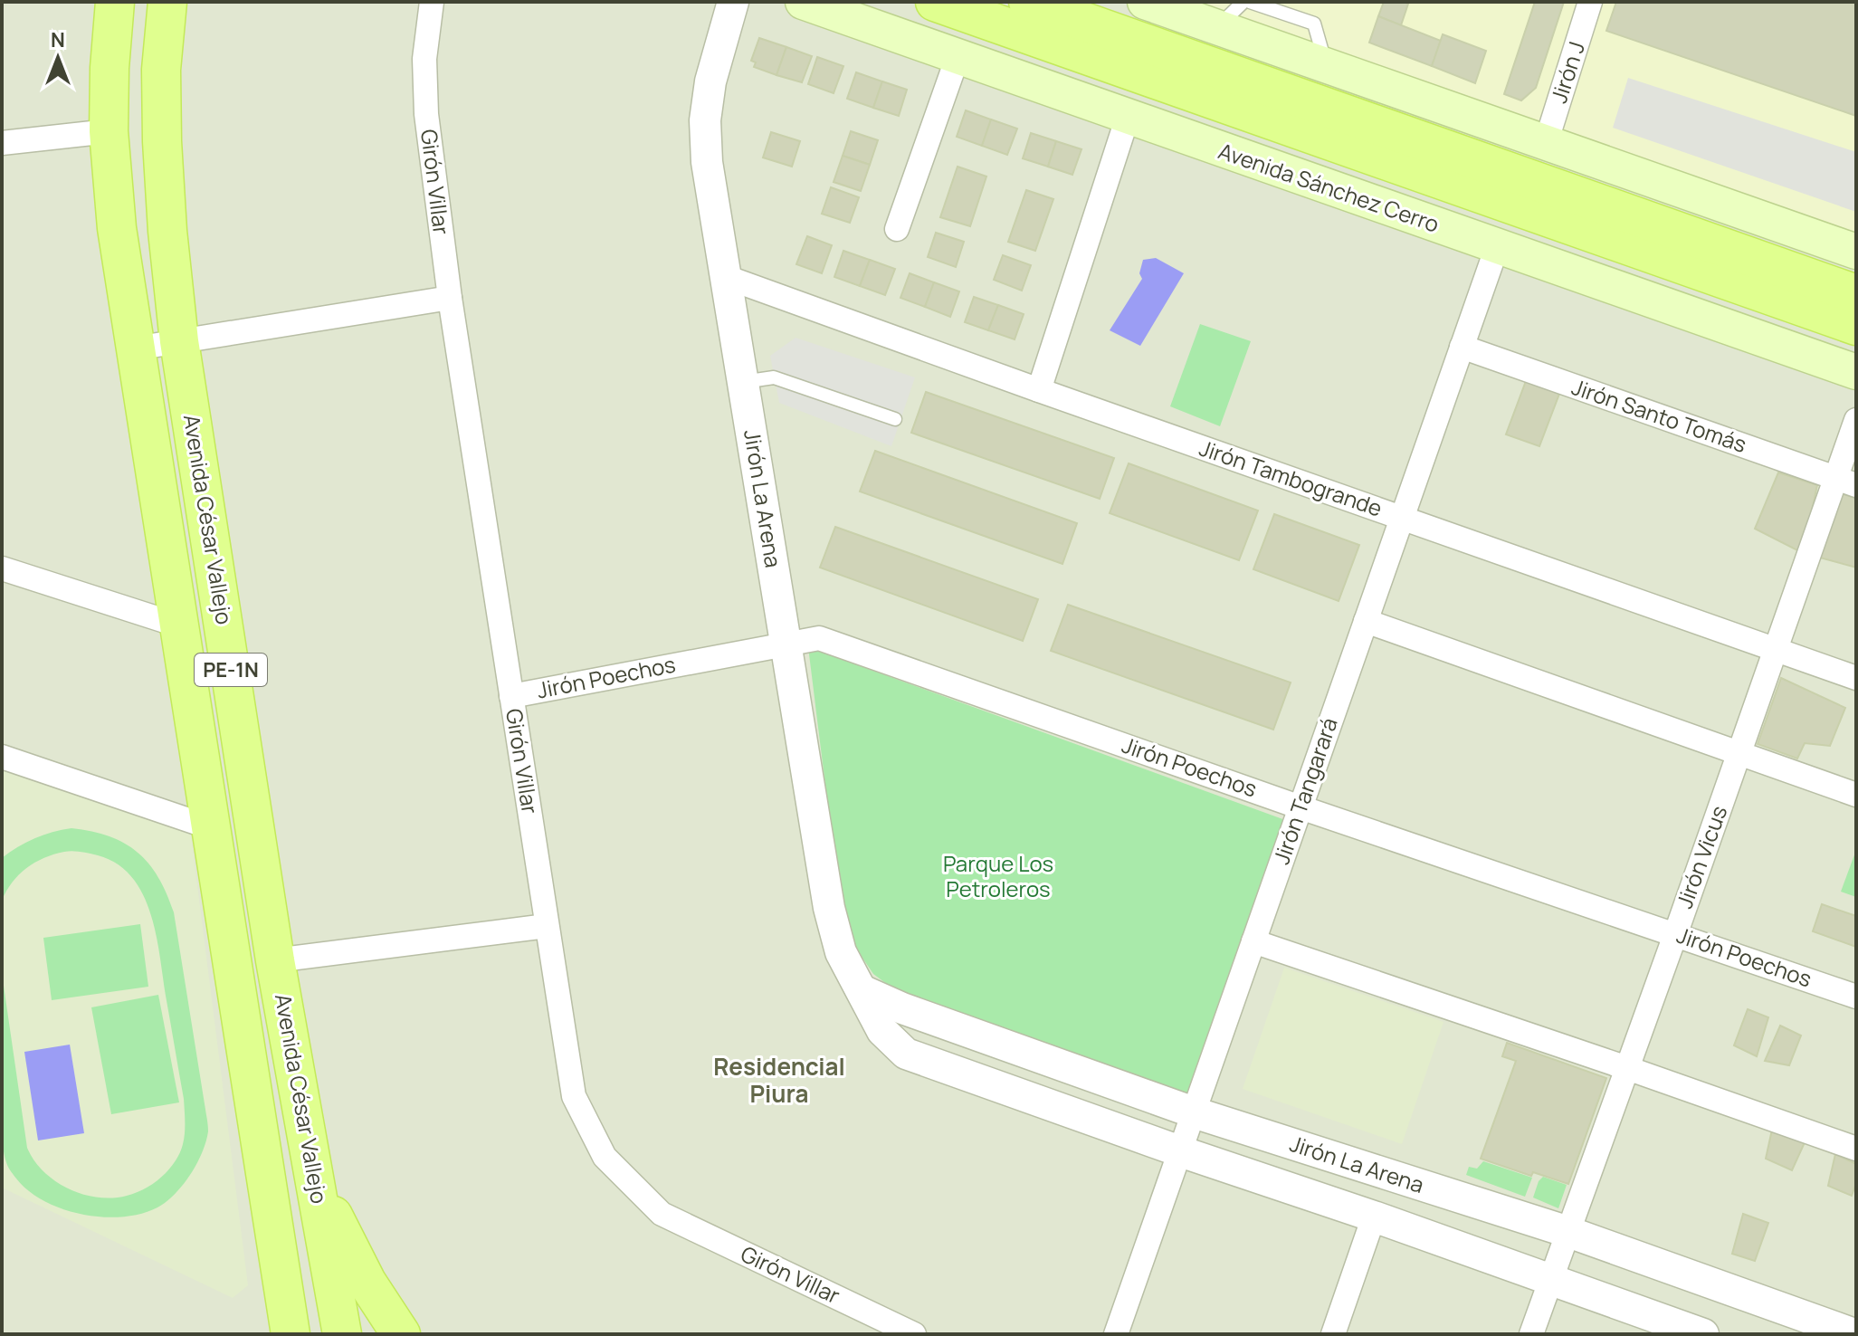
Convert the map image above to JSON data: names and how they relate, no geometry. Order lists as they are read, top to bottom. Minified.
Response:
{"streets":{"main road":["Avenida Sánchez Cerro","Avenida César Vallejo","PE-1N"],"street":["Jirón J","Girón Villar","Jirón Santo Tomás","Jirón Tambogrande","Jirón La Arena","Jirón Poechos","Jirón Tangarará","Jirón Vicus"]},"crossings":[["Girón Villar","Jirón Poechos"],["Avenida Sánchez Cerro","Jirón Tangarará"],["Jirón Santo Tomás","Jirón Tangarará"],["Jirón Santo Tomás","Jirón Vicus"],["Jirón Tambogrande","Jirón La Arena"],["Jirón Tambogrande","Jirón Tangarará"],["Jirón Tambogrande","Jirón Vicus"],["Jirón La Arena","Jirón Poechos"],["Jirón La Arena","Jirón Tangarará"],["Jirón La Arena","Jirón Vicus"],["Jirón Poechos","Jirón Tangarará"],["Jirón Poechos","Jirón Vicus"]],"districts":["Residencial Piura"],"parks":["Parque Los Petroleros"],"north":"top"}
